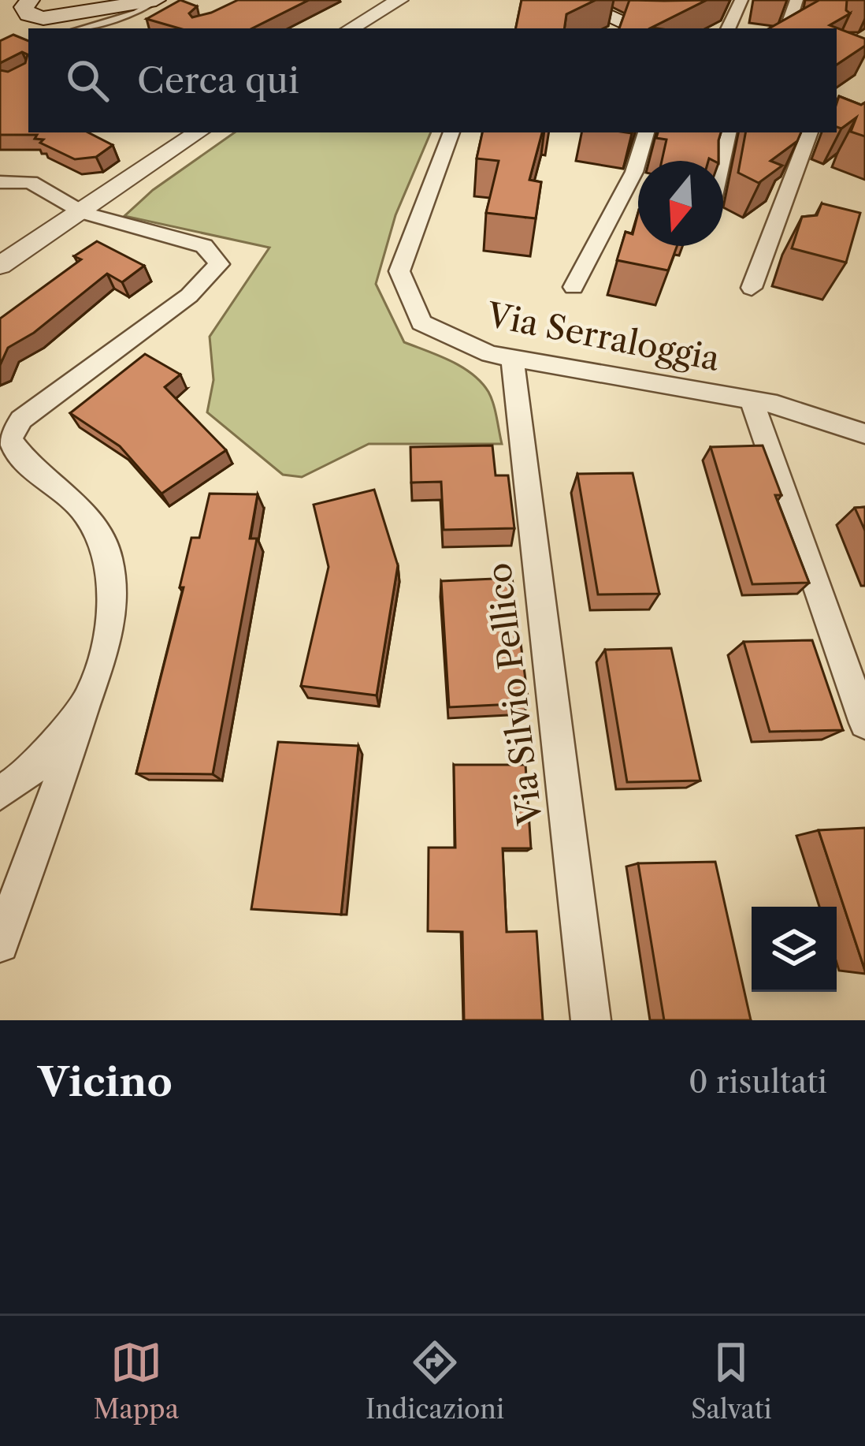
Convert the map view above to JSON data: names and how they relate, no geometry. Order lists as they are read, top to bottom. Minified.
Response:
{"streets":{"street":["Via Serraloggia","Via Silvio Pellico"]},"crossings":[["Via Serraloggia","Via Silvio Pellico"]],"north":"bottom","page":{"search":"Cerca qui","heading":["Vicino","0 risultati"],"nav":["Mappa","Indicazioni","Salvati"]}}
